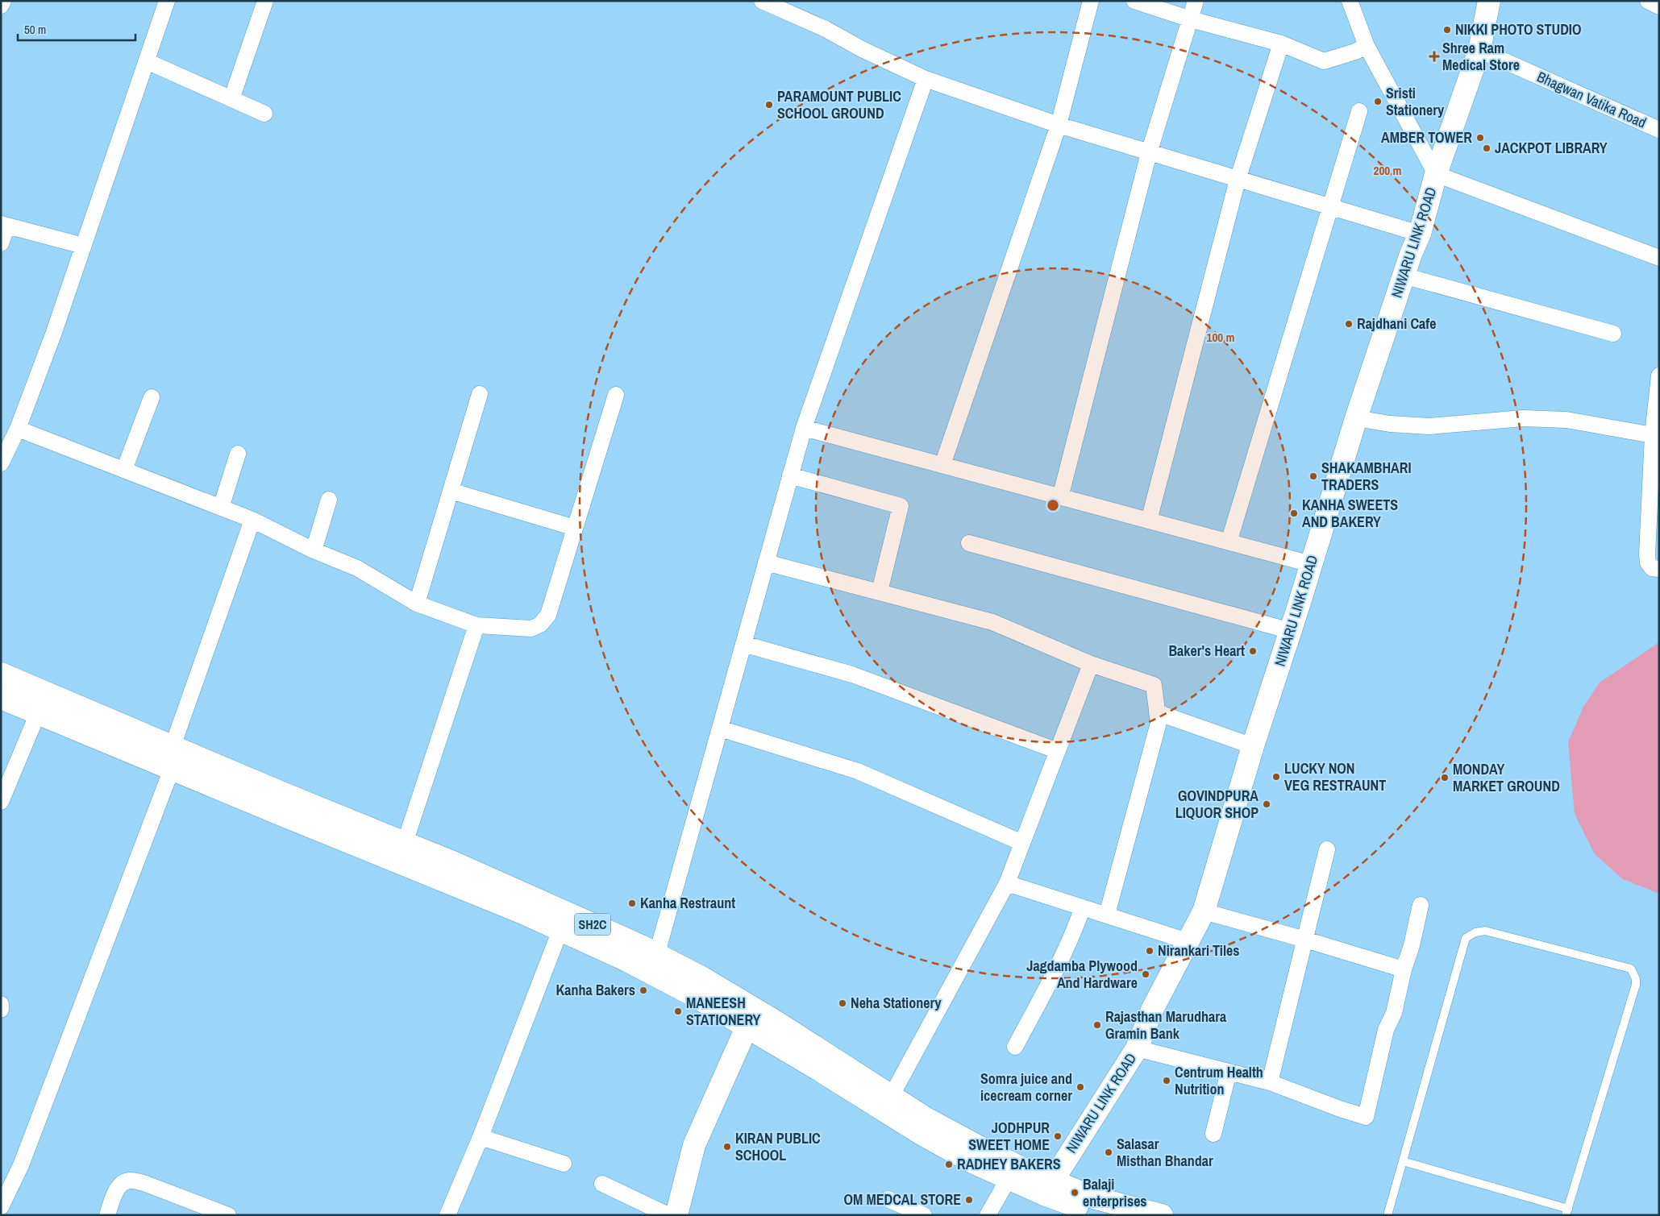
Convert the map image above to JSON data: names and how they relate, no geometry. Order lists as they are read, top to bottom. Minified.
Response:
{"streets":{"main road":["NIWARU LINK ROAD","SH2C"],"street":["Bhagwan Vatika Road"]},"crossings":[["Bhagwan Vatika Road","NIWARU LINK ROAD"],["NIWARU LINK ROAD","SH2C"]],"places":{"other":["NIKKI PHOTO STUDIO","Sristi Stationery","PARAMOUNT PUBLIC SCHOOL GROUND","AMBER TOWER","JACKPOT LIBRARY","Rajdhani Cafe","SHAKAMBHARI TRADERS","KANHA SWEETS AND BAKERY","Baker's Heart","LUCKY NON VEG RESTRAUNT","MONDAY MARKET GROUND","GOVINDPURA LIQUOR SHOP","Kanha Restraunt","Nirankari Tiles","Jagdamba Plywood And Hardware","Kanha Bakers","Neha Stationery","MANEESH STATIONERY","Rajasthan Marudhara Gramin Bank","Centrum Health Nutrition","Somra juice and icecream corner","JODHPUR SWEET HOME","KIRAN PUBLIC SCHOOL","Salasar Misthan Bhandar","RADHEY BAKERS","Balaji enterprises","OM MEDCAL STORE"],"health":["Shree Ram Medical Store"]},"scale_bar":"50 m","rings":["200 m","100 m"]}
